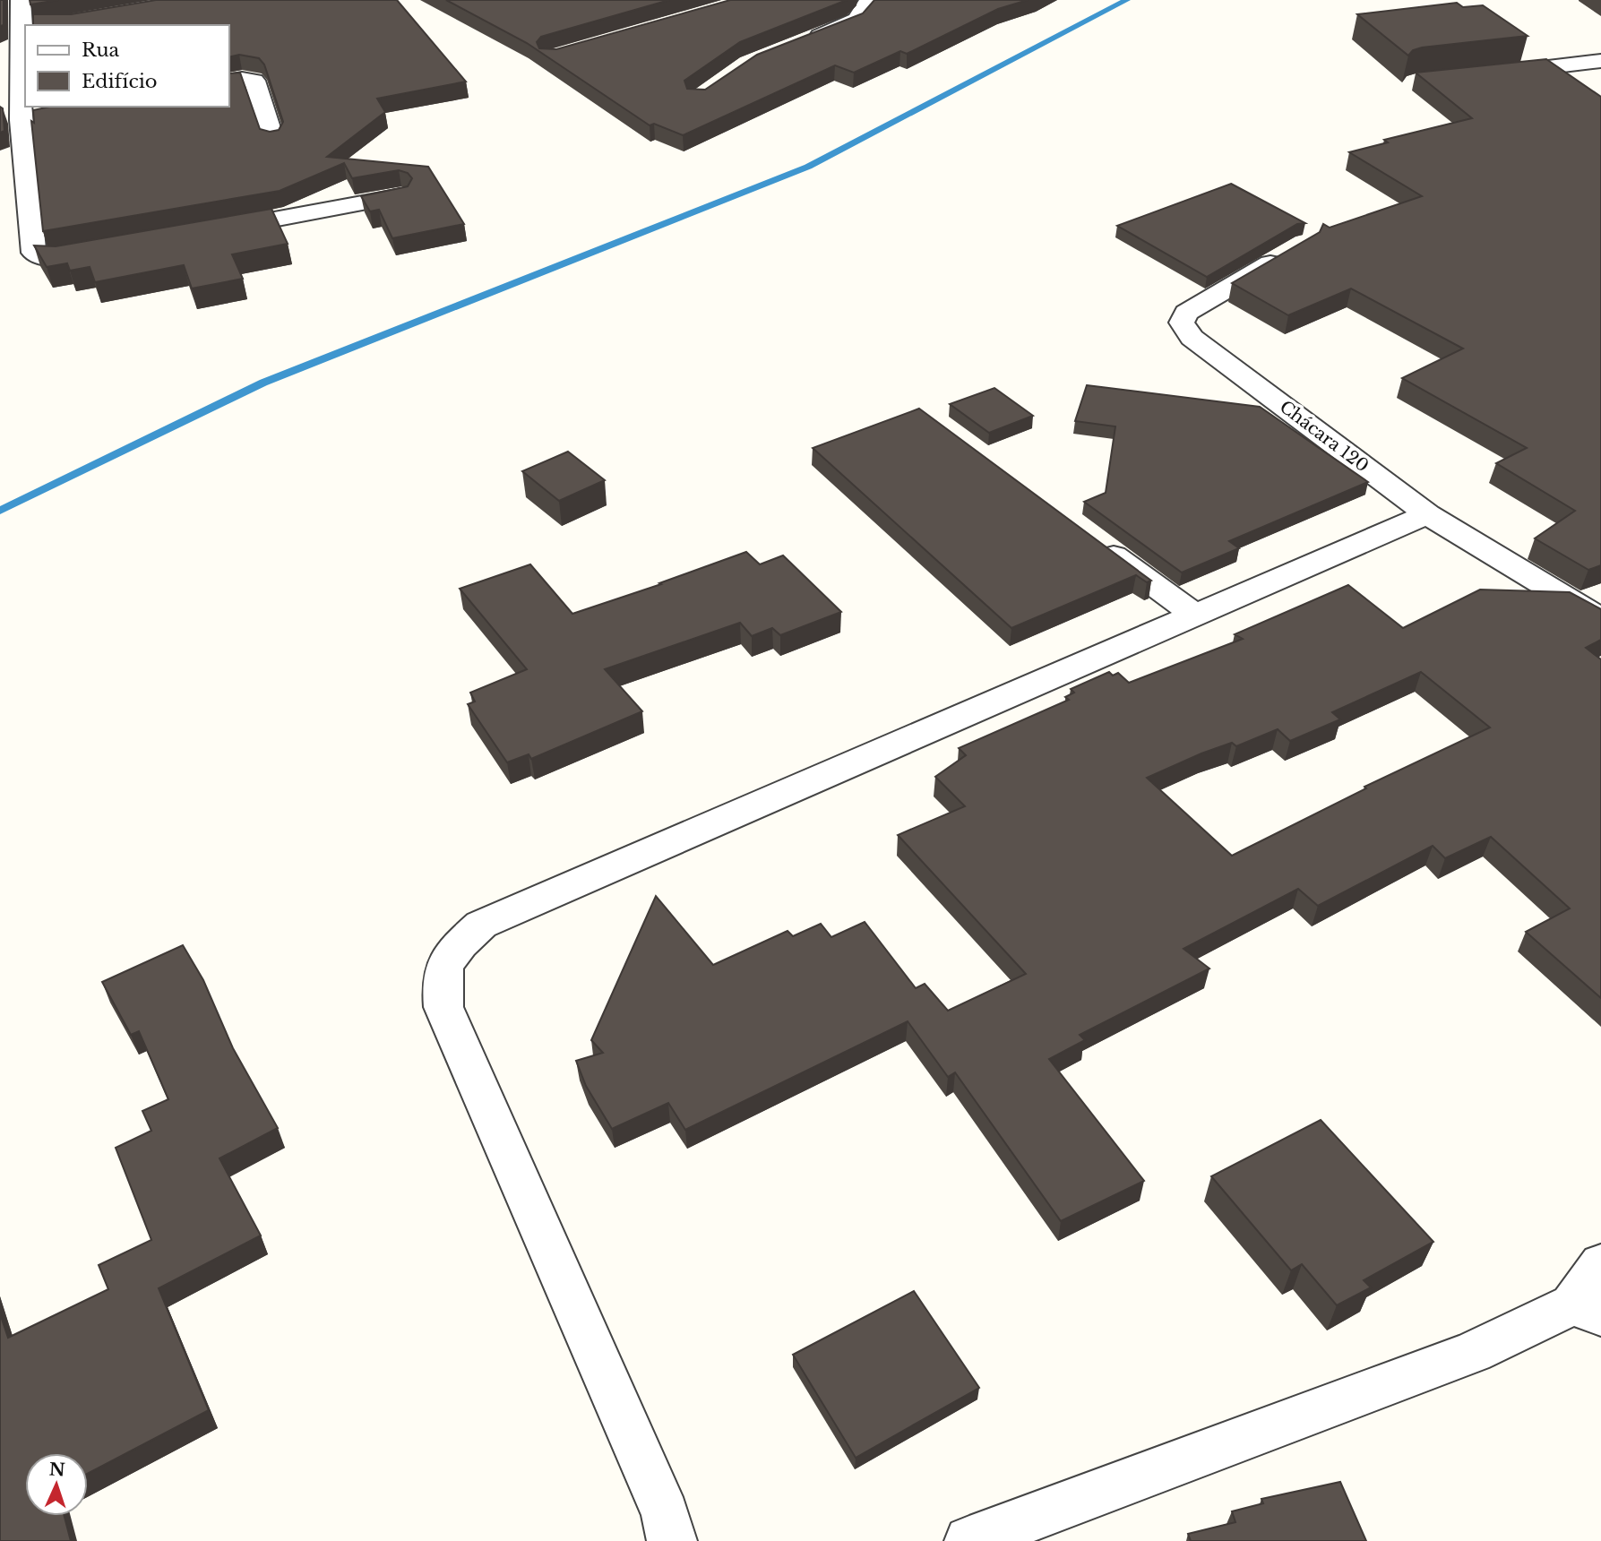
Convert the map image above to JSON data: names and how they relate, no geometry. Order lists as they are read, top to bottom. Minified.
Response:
{"streets":{"street":["Chácara 120"]},"legend":["Rua","Edifício"],"north":"top"}
